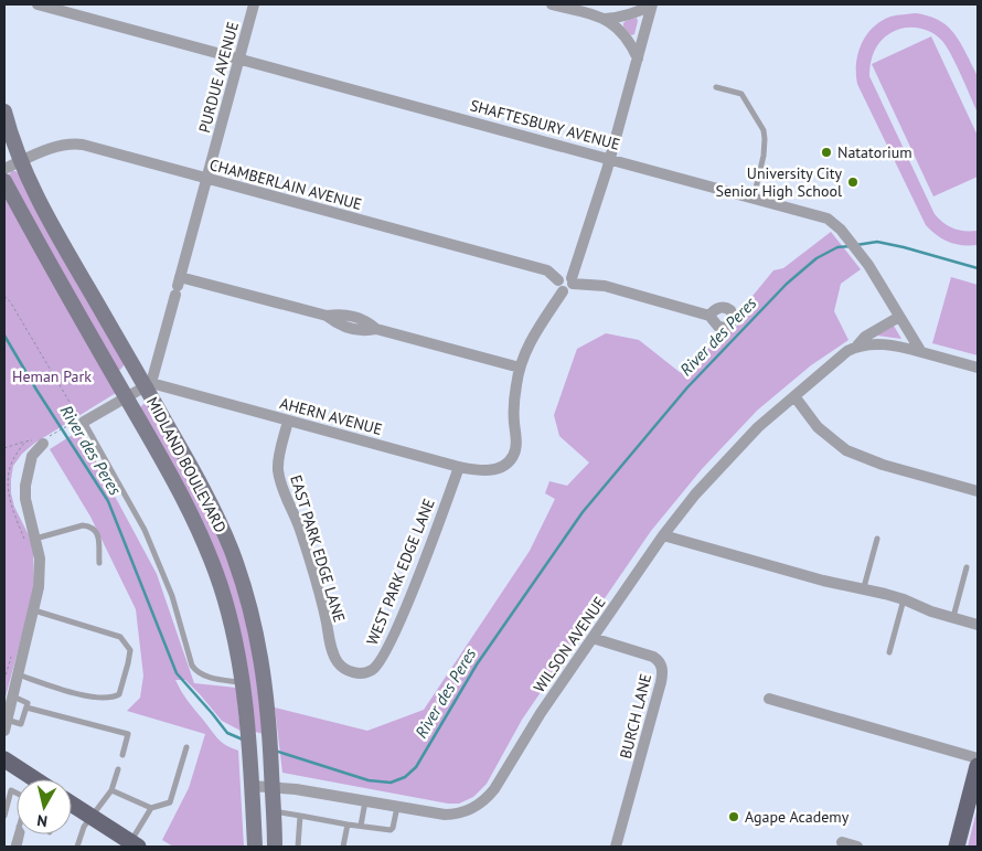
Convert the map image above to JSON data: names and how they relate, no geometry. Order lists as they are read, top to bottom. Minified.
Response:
{"streets":{"main road":["MIDLAND BOULEVARD"],"street":["PURDUE AVENUE","SHAFTESBURY AVENUE","CHAMBERLAIN AVENUE","AHERN AVENUE","EAST PARK EDGE LANE","WEST PARK EDGE LANE","WILSON AVENUE","BURCH LANE"]},"crossings":[["PURDUE AVENUE","SHAFTESBURY AVENUE"],["PURDUE AVENUE","CHAMBERLAIN AVENUE"],["PURDUE AVENUE","AHERN AVENUE"],["PURDUE AVENUE","MIDLAND BOULEVARD"],["SHAFTESBURY AVENUE","WILSON AVENUE"],["CHAMBERLAIN AVENUE","MIDLAND BOULEVARD"],["AHERN AVENUE","MIDLAND BOULEVARD"],["AHERN AVENUE","EAST PARK EDGE LANE"],["AHERN AVENUE","WEST PARK EDGE LANE"],["MIDLAND BOULEVARD","WILSON AVENUE"],["EAST PARK EDGE LANE","WEST PARK EDGE LANE"],["WILSON AVENUE","BURCH LANE"]],"water":["River des Peres"],"parks":["Heman Park"],"places":["Natatorium","University City Senior High School","Agape Academy"],"north":"bottom"}
